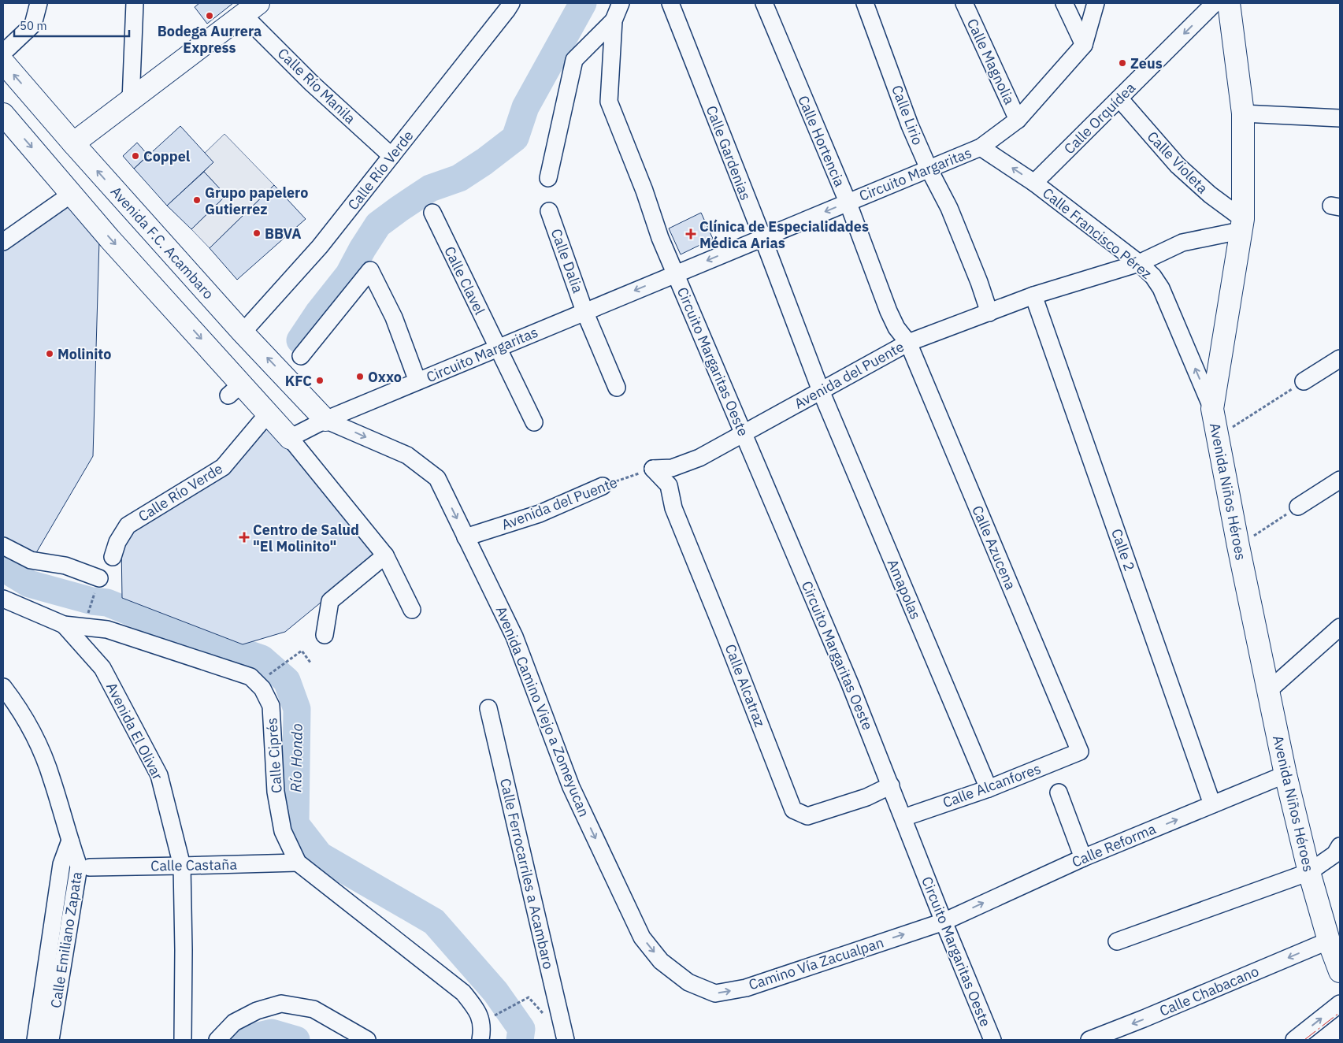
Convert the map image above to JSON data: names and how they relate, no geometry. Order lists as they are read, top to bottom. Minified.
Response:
{"streets":{"main road":["Avenida F.C. Acambaro","Avenida Niños Héroes"],"street":["Calle Magnolia","Calle Río Manila","Calle Lirio","Calle Orquídea","Calle Hortencia","Calle Gardenias","Calle Violeta","Calle Río Verde","Circuito Margaritas","Calle Francisco Pérez","Calle Dalia","Calle Clavel","Circuito Margaritas Oeste","Avenida del Puente","Calle Azucena","Calle 2","Amapolas","Calle Alcatraz","Avenida Camino Viejo a Zomeyucan","Avenida El Olivar","Calle Ciprés","Calle Alcanfores","Calle Reforma","Calle Castaña","Calle Ferrocarriles a Acambaro","Calle Emiliano Zapata","Camino Vía Zacualpan","Calle Chabacano"]},"crossings":[["Calle Magnolia","Circuito Margaritas"],["Calle Río Manila","Calle Río Verde"],["Calle Lirio","Circuito Margaritas"],["Calle Lirio","Avenida del Puente"],["Calle Orquídea","Calle Violeta"],["Calle Orquídea","Calle Francisco Pérez"],["Calle Hortencia","Circuito Margaritas"],["Calle Hortencia","Avenida del Puente"],["Calle Hortencia","Calle Azucena"],["Calle Gardenias","Circuito Margaritas"],["Calle Gardenias","Avenida del Puente"],["Calle Gardenias","Amapolas"],["Calle Violeta","Avenida del Puente"],["Calle Violeta","Avenida Niños Héroes"],["Calle Río Verde","Avenida F.C. Acambaro"],["Circuito Margaritas","Calle Francisco Pérez"],["Circuito Margaritas","Avenida F.C. Acambaro"],["Circuito Margaritas","Calle Dalia"],["Circuito Margaritas","Calle Clavel"],["Circuito Margaritas","Circuito Margaritas Oeste"],["Circuito Margaritas","Avenida Camino Viejo a Zomeyucan"],["Calle Francisco Pérez","Avenida del Puente"],["Calle Francisco Pérez","Avenida Niños Héroes"],["Avenida F.C. Acambaro","Avenida Camino Viejo a Zomeyucan"],["Circuito Margaritas Oeste","Avenida del Puente"],["Circuito Margaritas Oeste","Calle Alcatraz"],["Circuito Margaritas Oeste","Calle Alcanfores"],["Circuito Margaritas Oeste","Calle Reforma"],["Circuito Margaritas Oeste","Camino Vía Zacualpan"],["Avenida del Puente","Avenida Niños Héroes"],["Avenida del Puente","Calle Azucena"],["Avenida del Puente","Calle 2"],["Avenida del Puente","Amapolas"],["Avenida del Puente","Calle Alcatraz"],["Avenida del Puente","Avenida Camino Viejo a Zomeyucan"],["Avenida Niños Héroes","Calle Reforma"],["Avenida Niños Héroes","Calle Chabacano"],["Calle Azucena","Calle Alcanfores"],["Calle 2","Calle Reforma"],["Amapolas","Calle Alcanfores"],["Avenida Camino Viejo a Zomeyucan","Camino Vía Zacualpan"],["Avenida El Olivar","Calle Ciprés"],["Avenida El Olivar","Calle Castaña"],["Calle Ciprés","Calle Castaña"],["Calle Reforma","Camino Vía Zacualpan"]],"one_way":["Calle Orquídea","Calle Francisco Pérez","Avenida Camino Viejo a Zomeyucan","Camino Vía Zacualpan"],"water":["Río Hondo"],"places":{"other":["Bodega Aurrera Express","Zeus","Coppel","Grupo papelero Gutierrez","BBVA","Molinito","Oxxo","KFC"],"health":["Clínica de Especialidades Médica Arias","Centro de Salud \"El Molinito\""]},"scale_bar":"50 m"}
